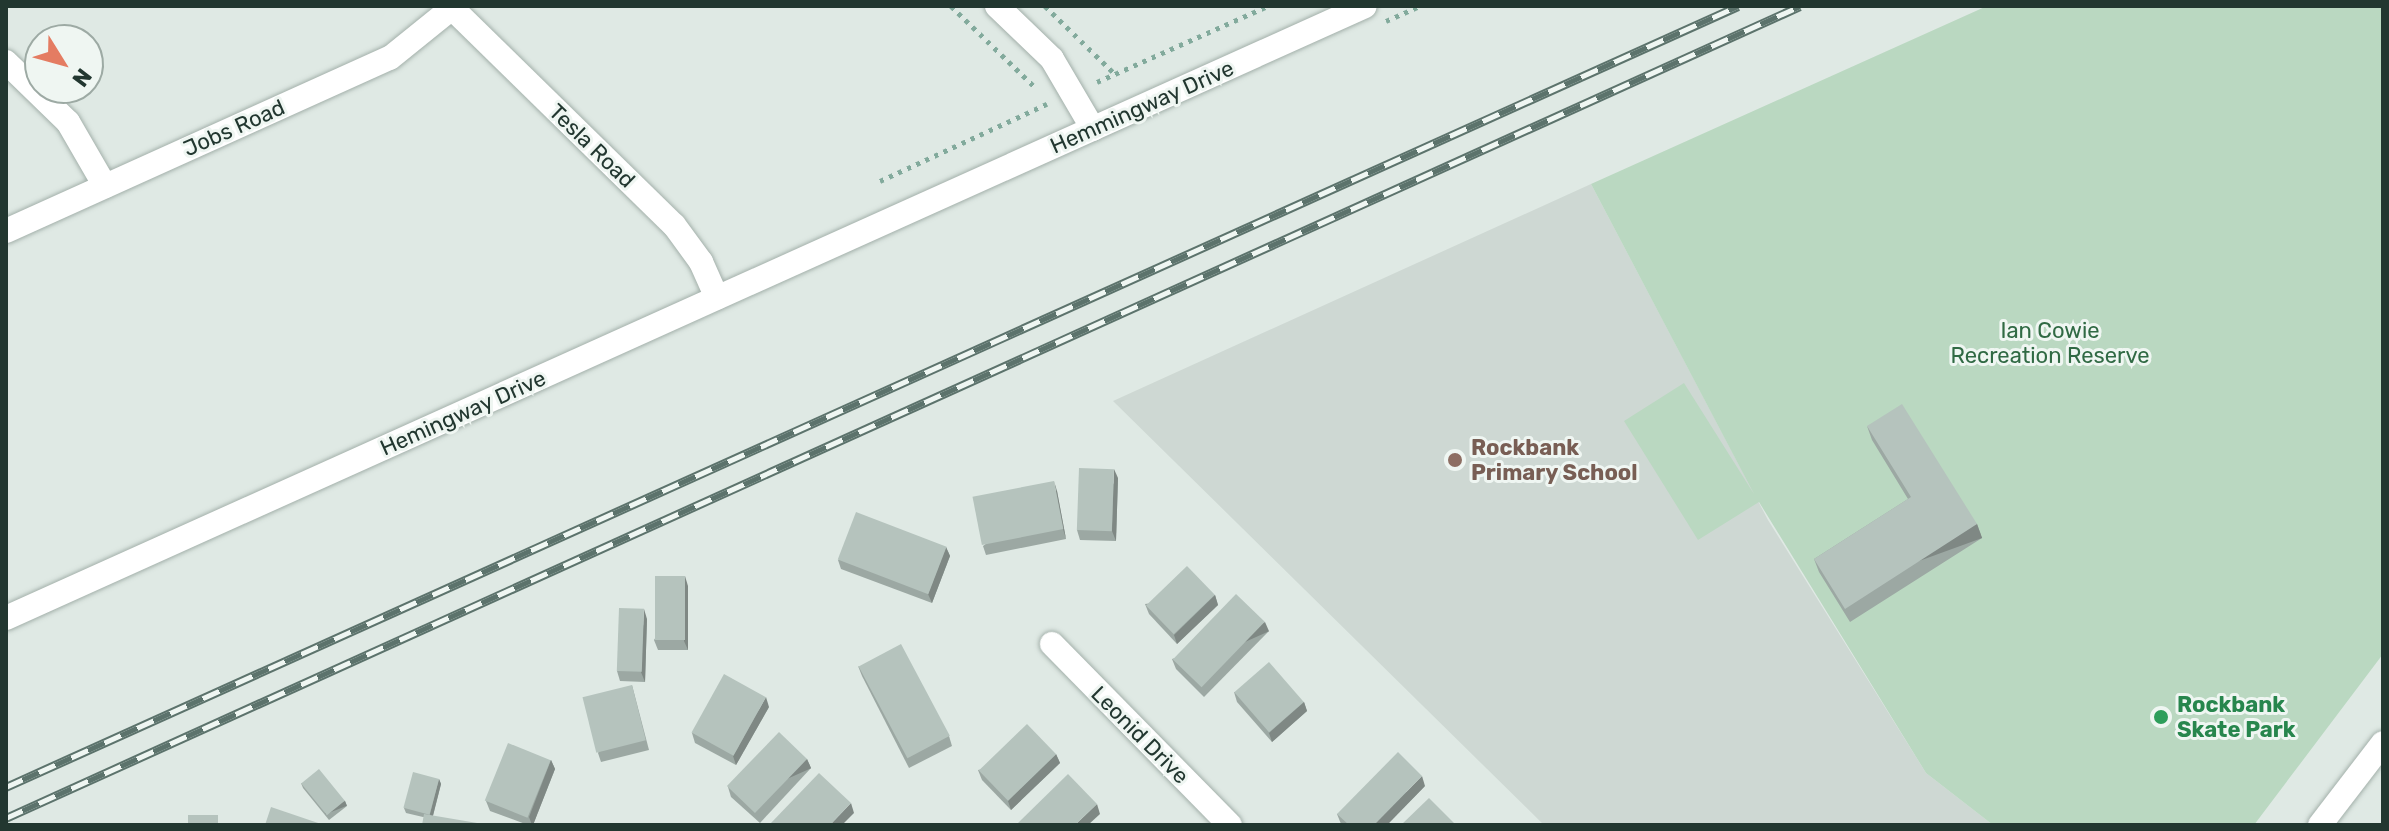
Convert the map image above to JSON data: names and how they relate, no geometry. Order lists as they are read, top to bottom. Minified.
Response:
{"streets":{"street":["Hemmingway Drive","Jobs Road","Tesla Road","Hemingway Drive","Leonid Drive"]},"crossings":[["Hemmingway Drive","Hemingway Drive"],["Jobs Road","Tesla Road"],["Tesla Road","Hemingway Drive"]],"parks":["Ian Cowie Recreation Reserve"],"places":["Rockbank Primary School","Rockbank Skate Park"],"north":"bottom right"}
